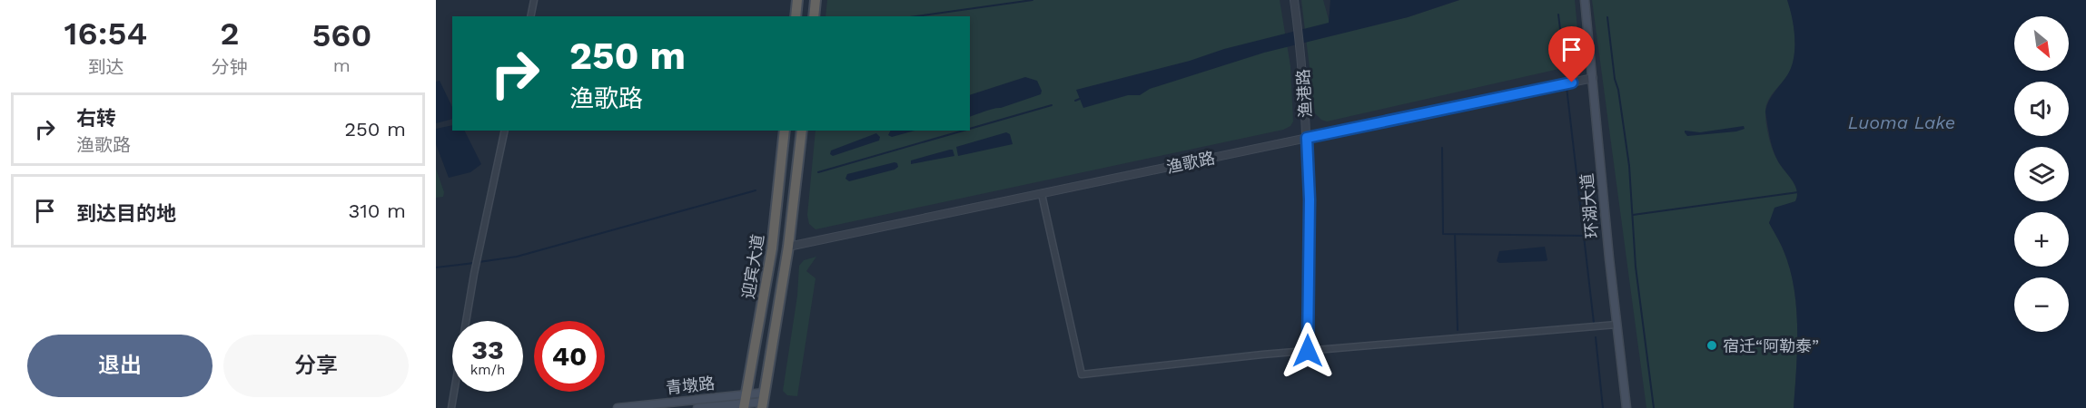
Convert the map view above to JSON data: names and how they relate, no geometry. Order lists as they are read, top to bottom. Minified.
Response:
{"streets":{"highway":["迎宾大道"],"main road":["环湖大道","青墩路"],"street":["渔港路","渔歌路"]},"crossings":[["渔港路","渔歌路"],["渔歌路","环湖大道"],["渔歌路","迎宾大道"],["迎宾大道","青墩路"]],"water":["Luoma Lake"],"places":["宿迁“阿勒泰”"],"north":"bottom right","page":{"eta":["16:54","到达","2","分钟","560","m"],"map_buttons":["+","−"],"turn":["250 m","渔歌路"],"list":[{"name":"右转","note":"渔歌路","value":"250 m"},{"name":"到达目的地","value":"310 m"}],"speed":"33 km/h","limit":"40","buttons":["退出","分享"]}}
